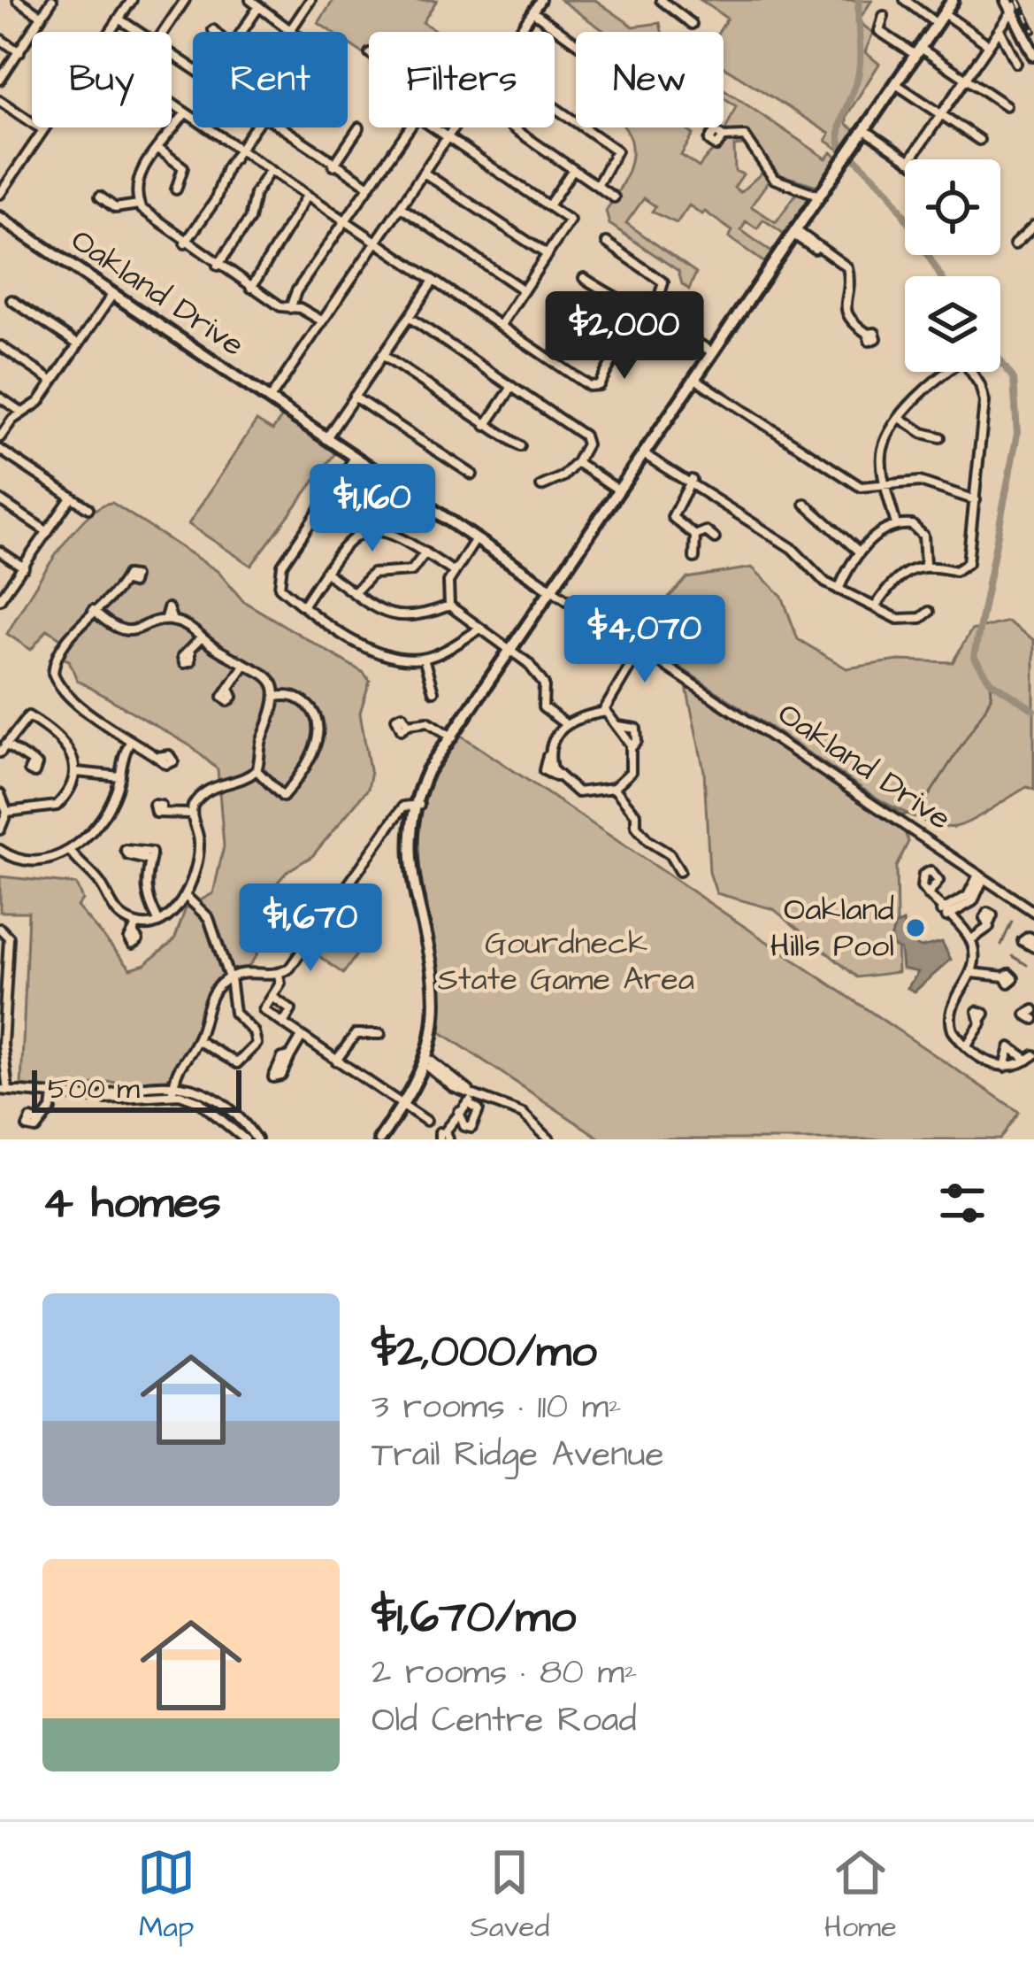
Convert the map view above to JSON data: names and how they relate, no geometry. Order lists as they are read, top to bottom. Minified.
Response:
{"streets":{"main road":["Oakland Drive"]},"parks":["Gourdneck State Game Area"],"places":["Oakland Hills Pool"],"scale_bar":"500 m","page":{"chip":["Buy","Rent","Filters","New"],"price":["$2,000","$1,160","$4,070","$1,670"],"scale":"500 m","heading":"4 homes","list":[{"name":"$2,000/mo","note":"3 rooms · 110 m² · Trail Ridge Avenue"},{"name":"$1,670/mo","note":"2 rooms · 80 m² · Old Centre Road"}],"tabs":["Map","Saved","Home"]}}
